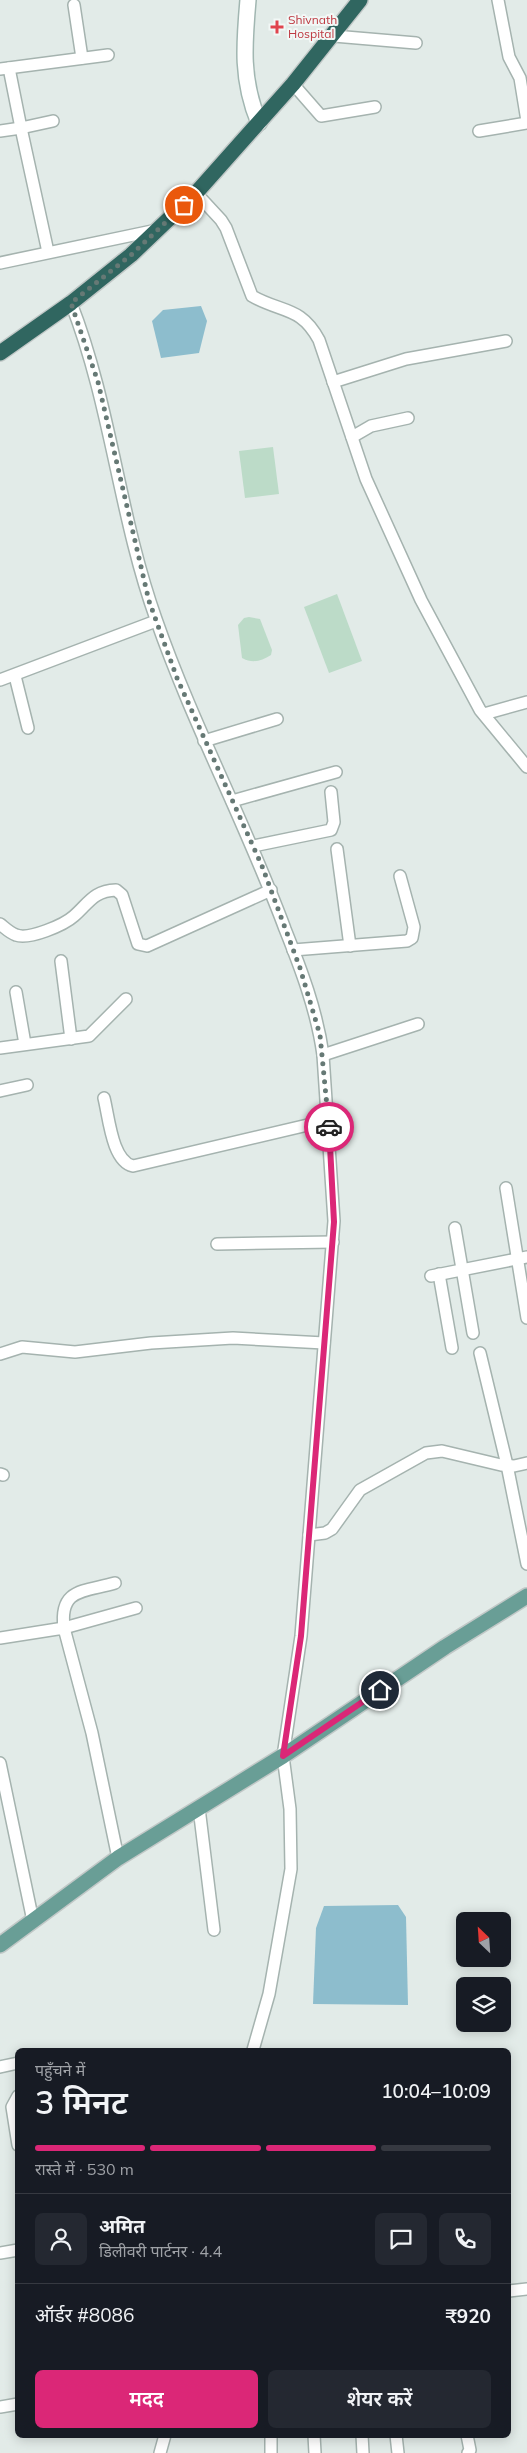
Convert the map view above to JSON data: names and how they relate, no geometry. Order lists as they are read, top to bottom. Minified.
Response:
{"places":{"health":["Shivnath Hospital"]},"north":"top left","page":{"heading":["3 मिनट","पहुँचने में","10:04–10:09"],"panel":["अमित","डिलीवरी पार्टनर · 4.4","ऑर्डर #8086","₹920"],"bar":"रास्ते में · 530 m","buttons":["मदद","शेयर करें"]}}
